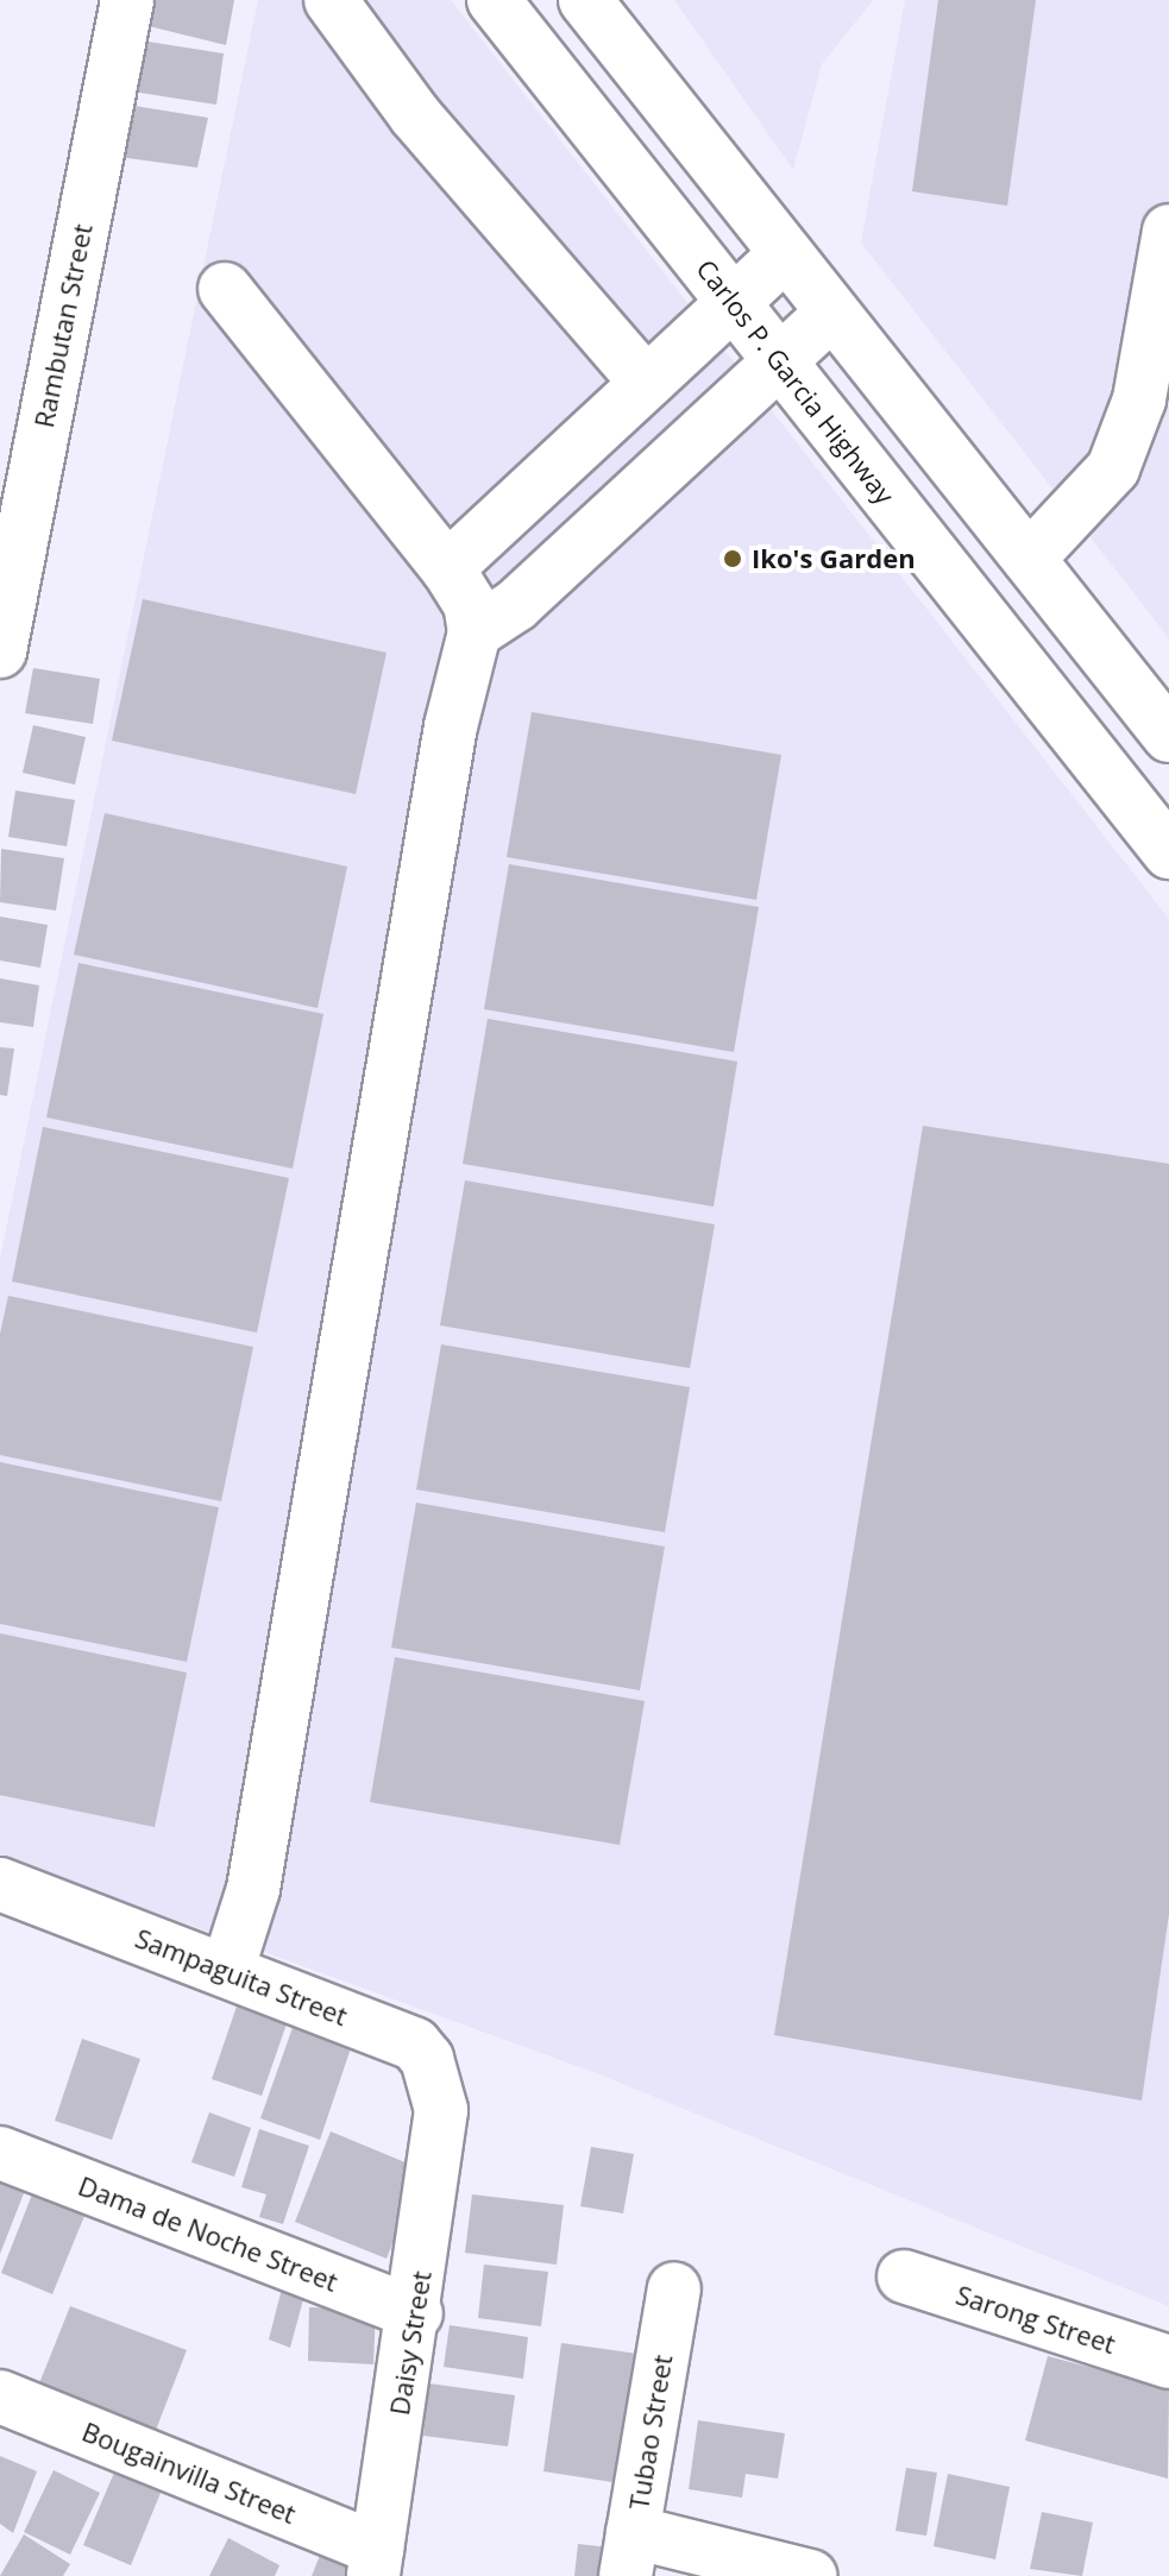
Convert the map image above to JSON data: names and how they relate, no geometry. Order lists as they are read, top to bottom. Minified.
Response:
{"streets":{"main road":["Rambutan Street","Carlos P. Garcia Highway","Sampaguita Street","Dama de Noche Street","Sarong Street","Daisy Street","Tubao Street","Bougainvilla Street"]},"crossings":[["Sampaguita Street","Daisy Street"],["Dama de Noche Street","Daisy Street"],["Daisy Street","Bougainvilla Street"]],"places":["Iko's Garden"]}
